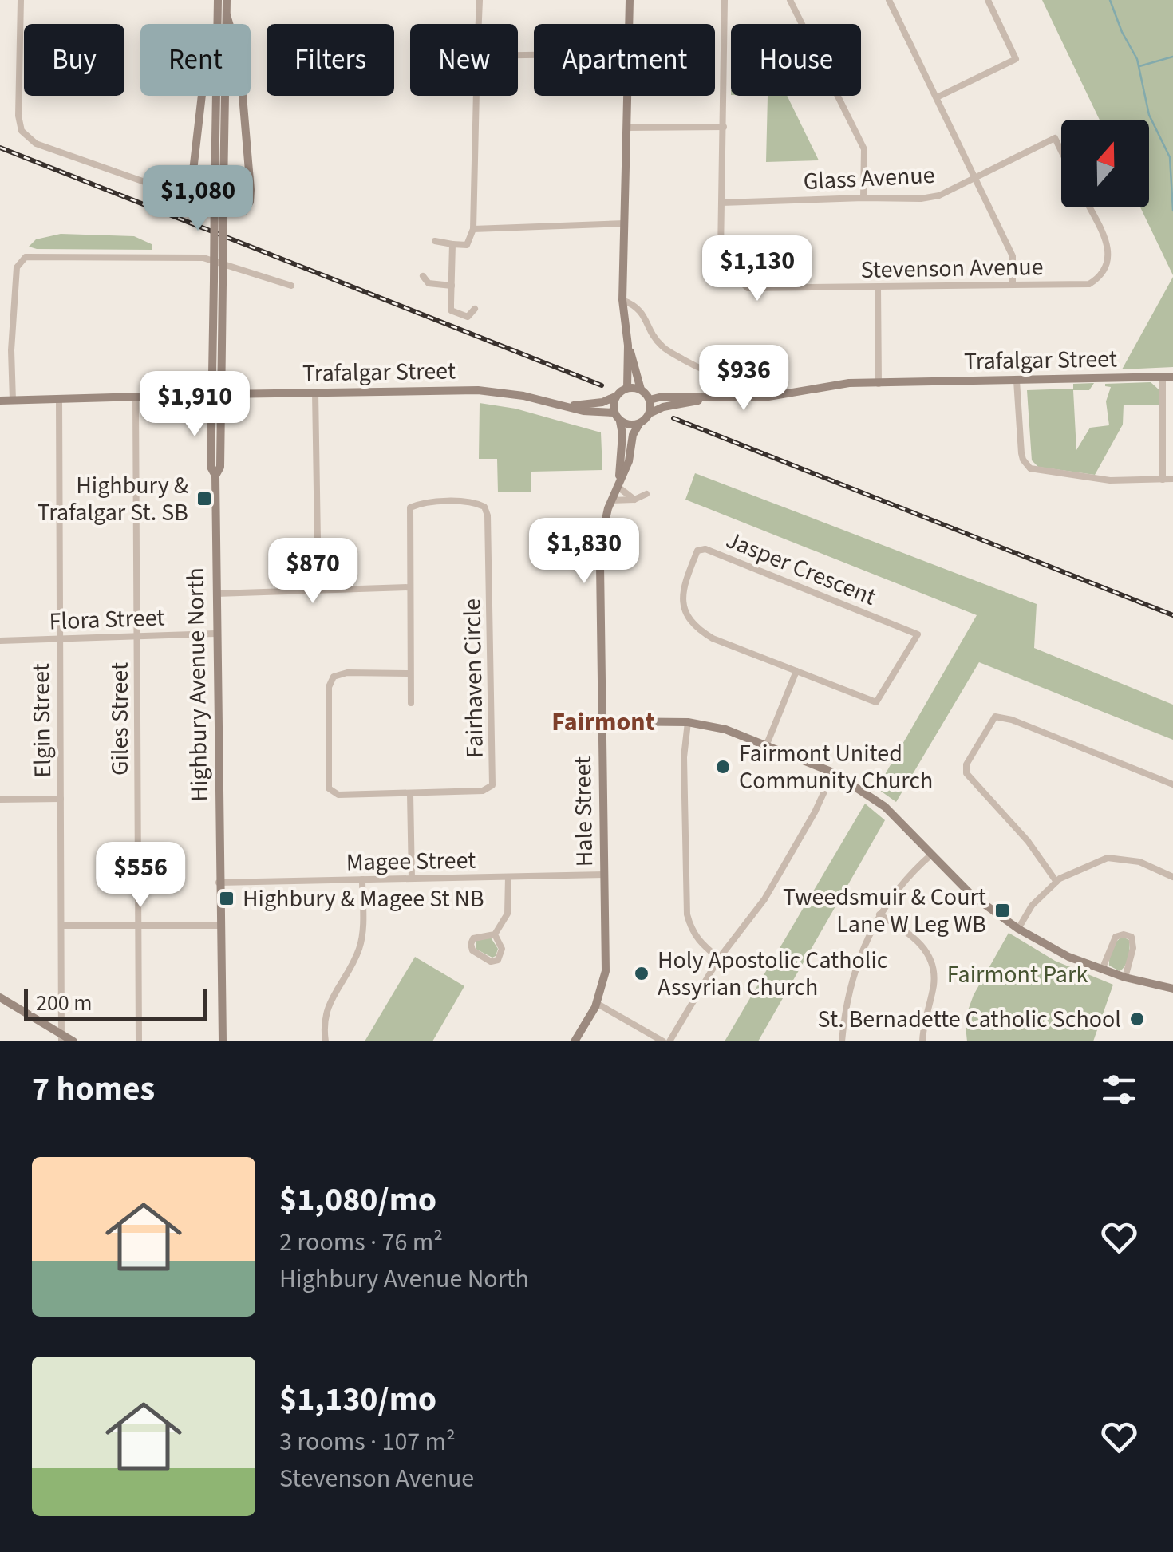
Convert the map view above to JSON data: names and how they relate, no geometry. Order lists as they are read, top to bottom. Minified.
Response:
{"streets":{"main road":["Trafalgar Street","Highbury Avenue North","Hale Street"],"street":["Glass Avenue","Stevenson Avenue","Jasper Crescent","Flora Street","Fairhaven Circle","Giles Street","Elgin Street","Magee Street"]},"crossings":[["Glass Avenue","Stevenson Avenue"],["Stevenson Avenue","Trafalgar Street"],["Trafalgar Street","Highbury Avenue North"],["Trafalgar Street","Giles Street"],["Trafalgar Street","Elgin Street"],["Trafalgar Street","Hale Street"],["Flora Street","Highbury Avenue North"],["Flora Street","Giles Street"],["Flora Street","Elgin Street"],["Highbury Avenue North","Magee Street"],["Hale Street","Magee Street"]],"districts":["Fairmont"],"parks":["Fairmont Park"],"places":{"transit":["Highbury & Trafalgar St. SB","Highbury & Magee St NB","Tweedsmuir & Court Lane W Leg WB"],"other":["Fairmont United Community Church","Holy Apostolic Catholic Assyrian Church","St. Bernadette Catholic School"]},"scale_bar":"200 m","north":"top","page":{"chip":["Buy","Rent","Filters","New","Apartment","House"],"price":["$1,080","$1,130","$936","$1,910","$1,830","$870","$556"],"scale":"200 m","heading":"7 homes","list":[{"name":"$1,080/mo","note":"2 rooms · 76 m² · Highbury Avenue North"},{"name":"$1,130/mo","note":"3 rooms · 107 m² · Stevenson Avenue"}]}}
